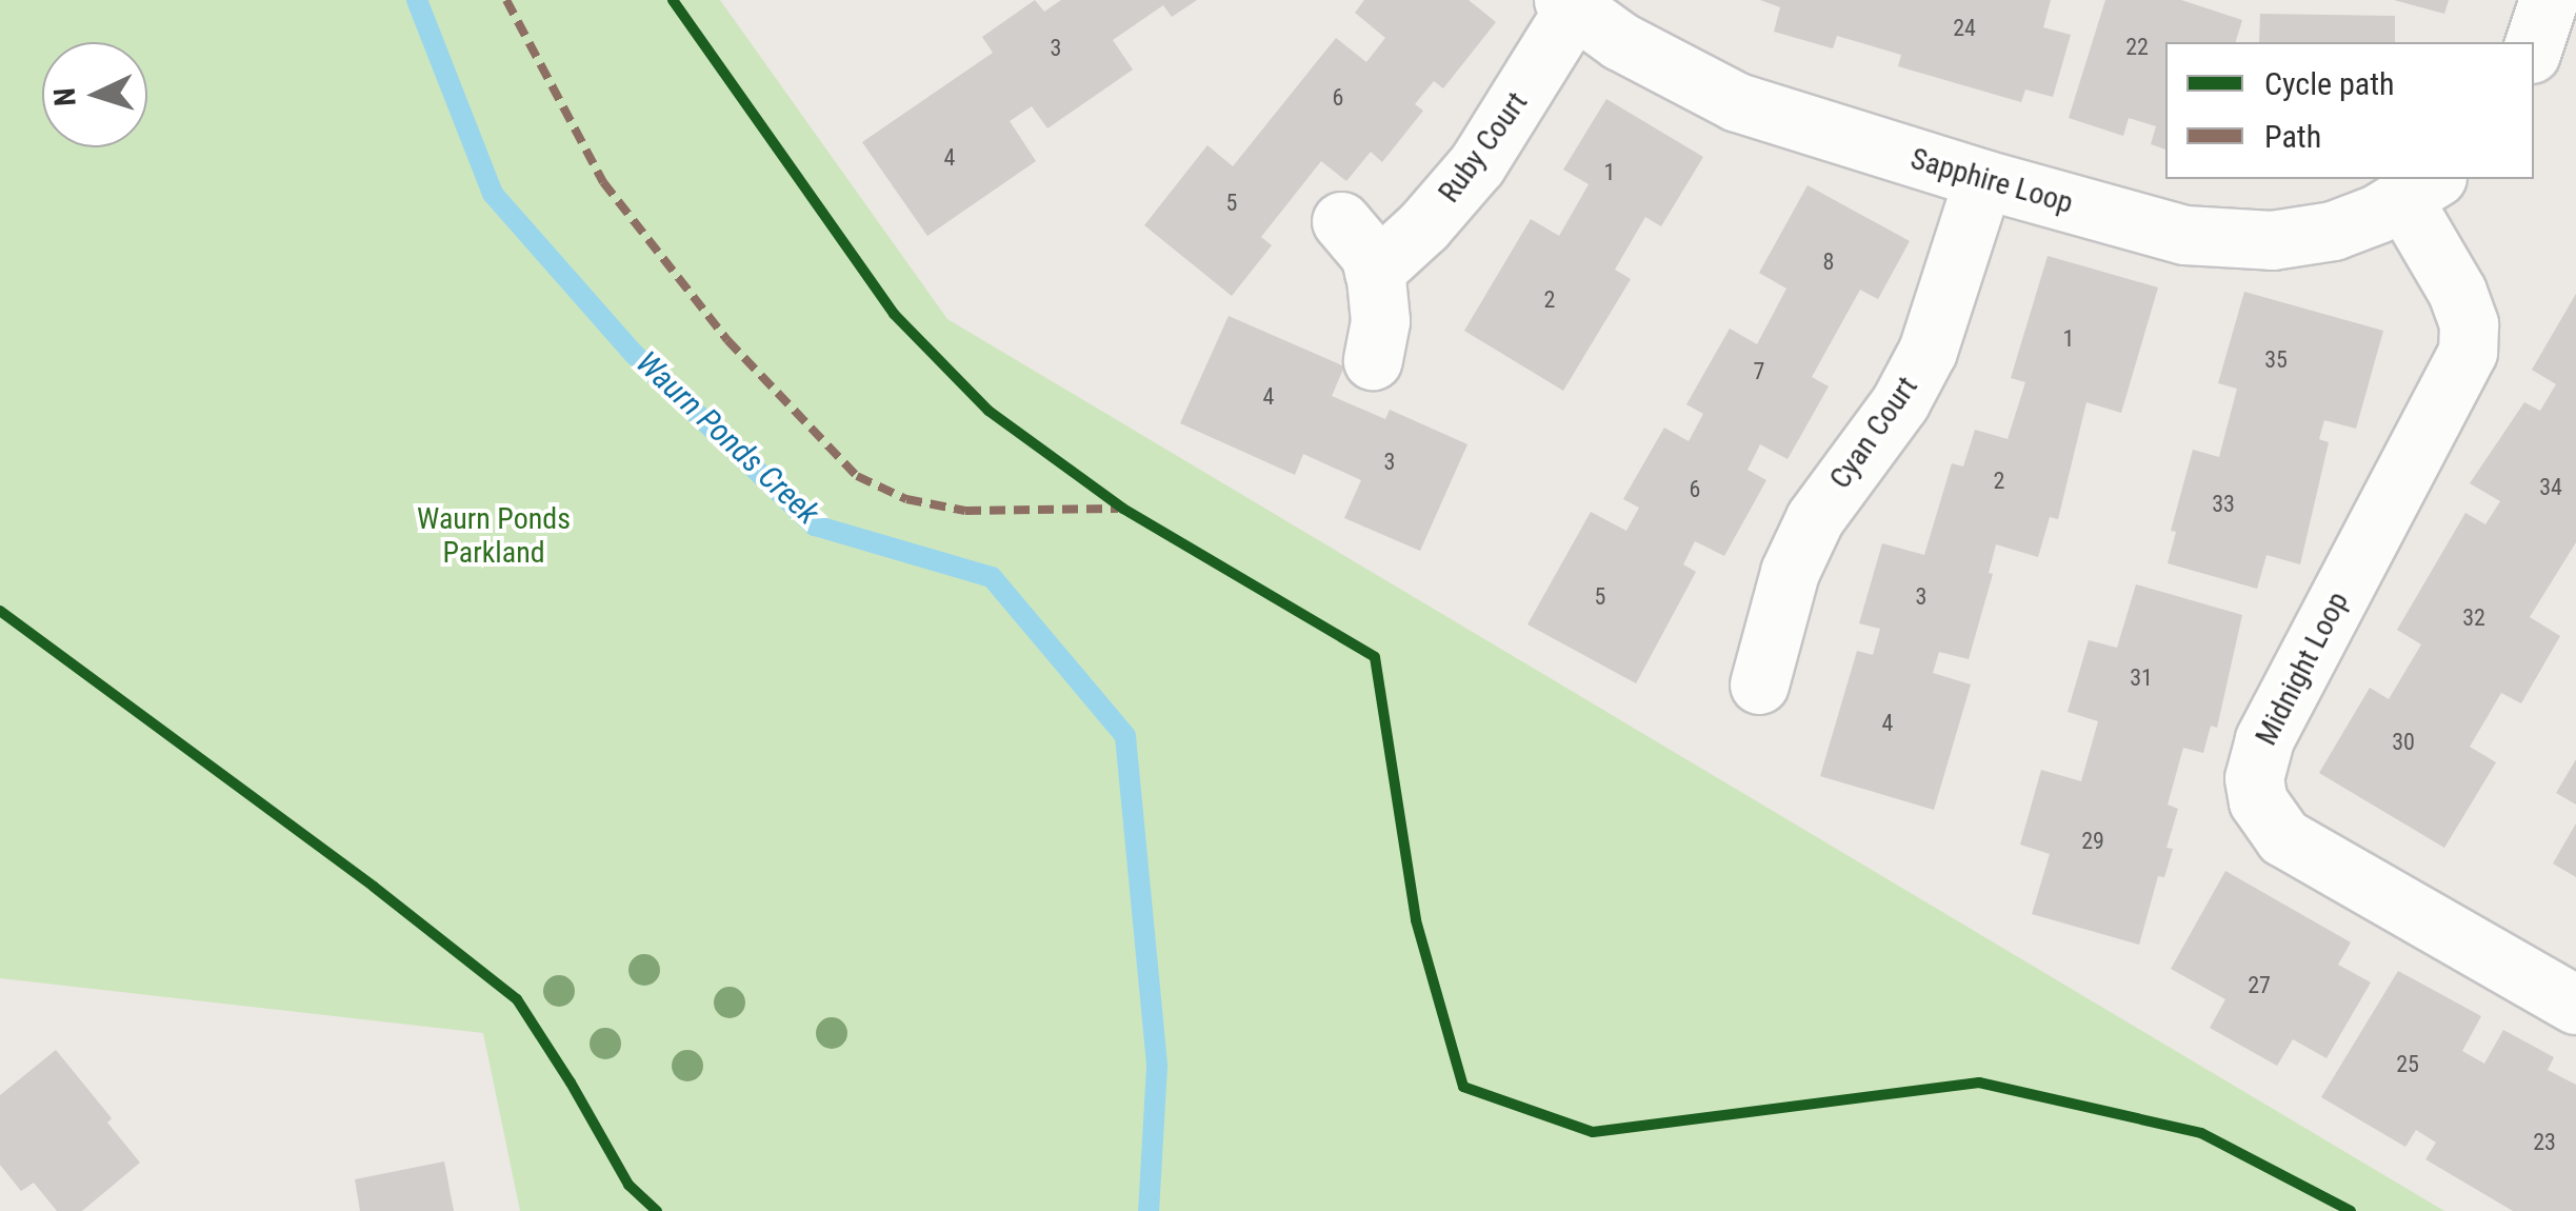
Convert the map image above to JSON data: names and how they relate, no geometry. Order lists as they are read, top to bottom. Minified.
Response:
{"streets":{"street":["Ruby Court","Sapphire Loop","Cyan Court","Midnight Loop"]},"crossings":[["Ruby Court","Sapphire Loop"],["Sapphire Loop","Cyan Court"],["Sapphire Loop","Midnight Loop"]],"water":["Waurn Ponds Creek"],"parks":["Waurn Ponds Parkland"],"house_numbers":["24","22","3","6","4","1","5","8","2","1","35","7","4","3","2","34","6","33","5","3","32","31","4","30","29","27","25","23"],"legend":["Cycle path","Path"],"north":"left"}
